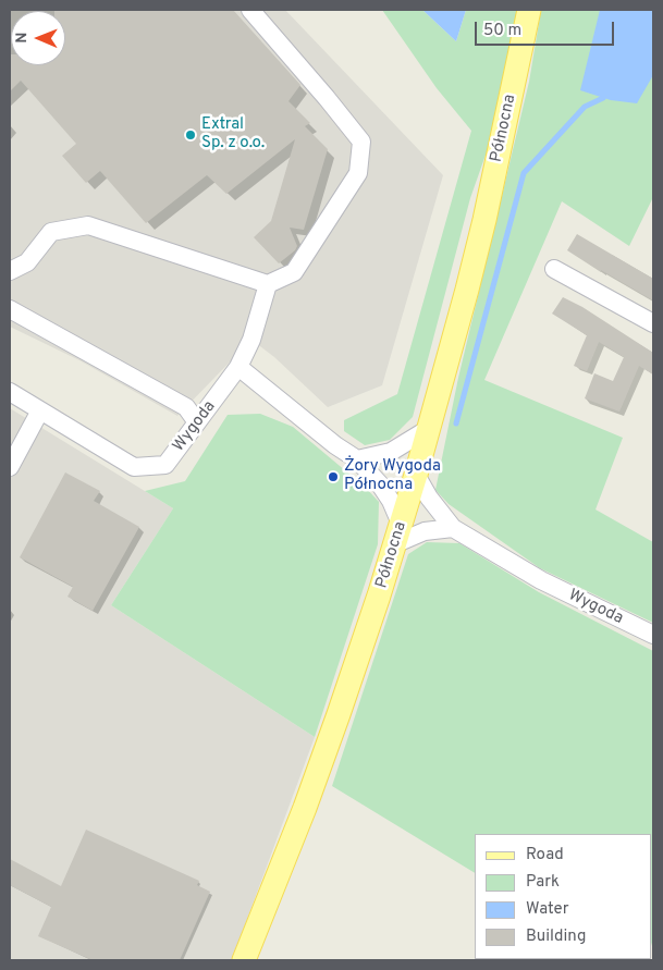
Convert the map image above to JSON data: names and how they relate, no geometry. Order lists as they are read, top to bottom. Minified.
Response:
{"streets":{"main road":["Północna"],"street":["Wygoda"]},"places":["Extral Sp. z o.o.","Żory Wygoda Północna"],"legend":["Road","Park","Water","Building"],"scale_bar":"50 m","north":"left"}
